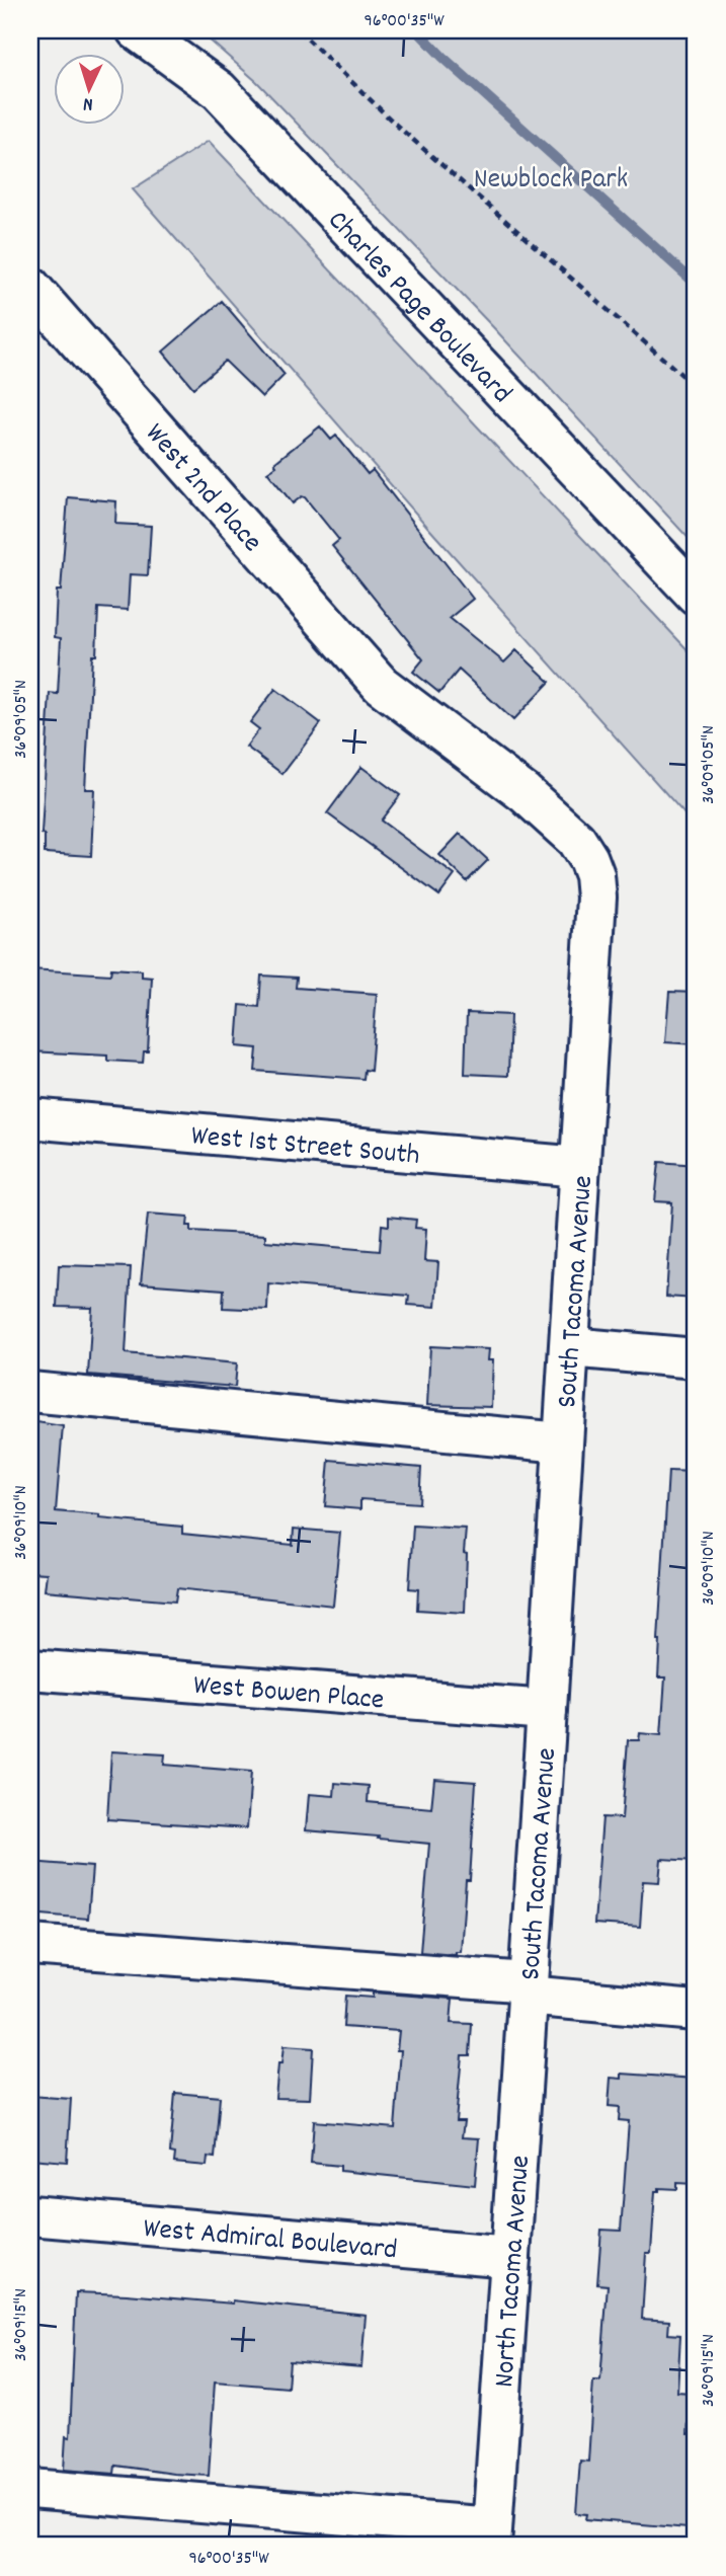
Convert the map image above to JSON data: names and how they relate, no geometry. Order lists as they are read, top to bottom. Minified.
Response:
{"streets":{"street":["Charles Page Boulevard","West 2nd Place","West 1st Street South","South Tacoma Avenue","West Bowen Place","West Admiral Boulevard","North Tacoma Avenue"]},"crossings":[["West 2nd Place","South Tacoma Avenue"],["West 1st Street South","South Tacoma Avenue"],["South Tacoma Avenue","West Bowen Place"],["South Tacoma Avenue","North Tacoma Avenue"],["West Admiral Boulevard","North Tacoma Avenue"]],"parks":["Newblock Park"],"north":"bottom","coordinates":["96°00'35\"W","36°09'05\"N","36°09'10\"N","36°09'15\"N"]}
